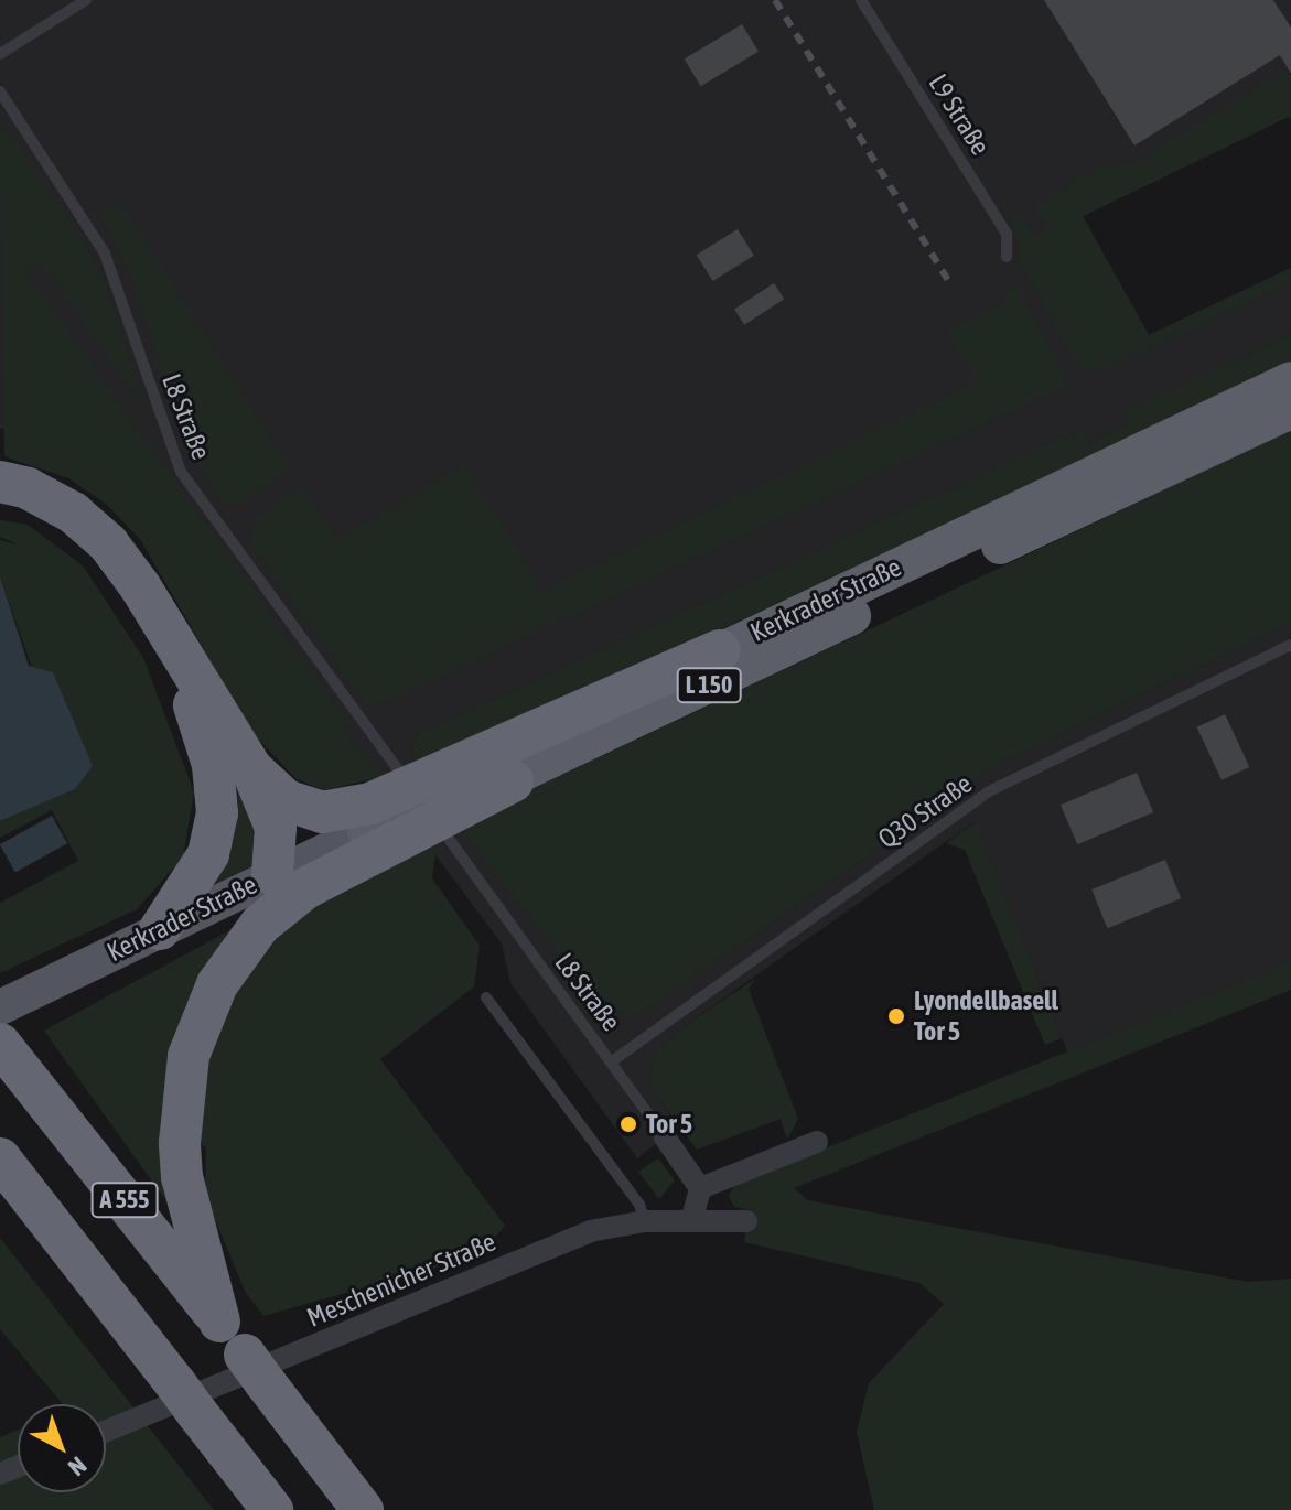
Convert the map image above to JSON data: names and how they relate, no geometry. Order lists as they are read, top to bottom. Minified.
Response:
{"streets":{"highway":["Kerkrader Straße","L 150","A 555"],"street":["Meschenicher Straße"],"lane":["L9 Straße","L8 Straße","Q30 Straße"]},"crossings":[["L8 Straße","Q30 Straße"]],"places":["Lyondellbasell Tor 5","Tor 5"],"north":"bottom right"}
